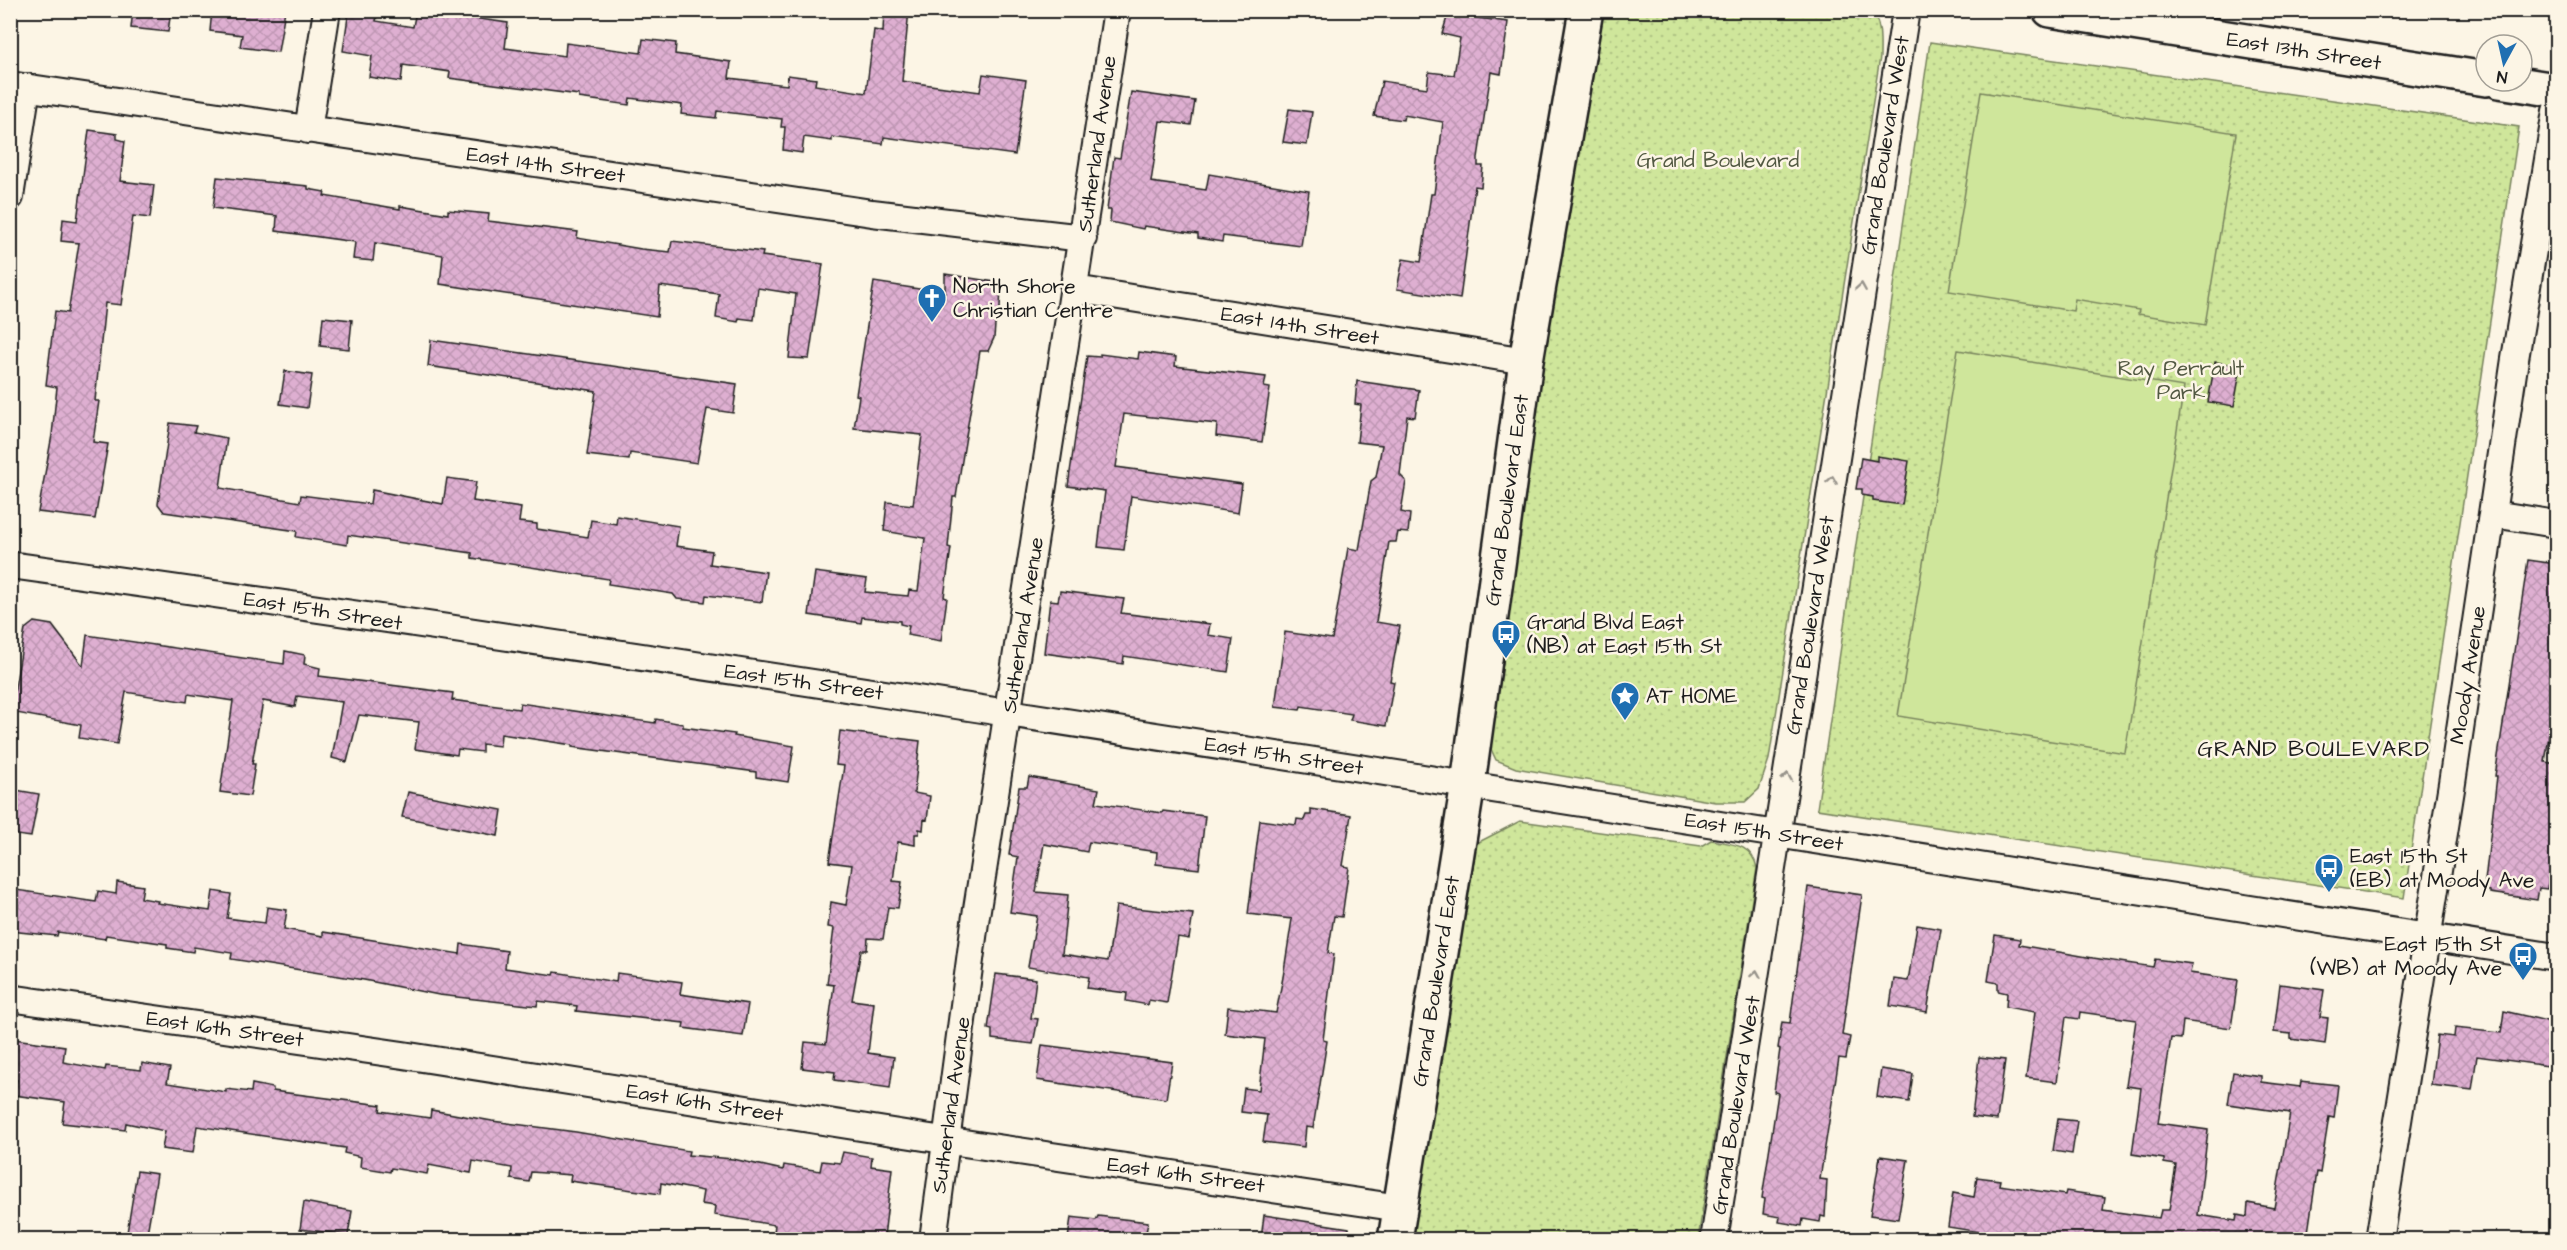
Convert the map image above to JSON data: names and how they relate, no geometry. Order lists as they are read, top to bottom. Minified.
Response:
{"streets":{"main road":["East 13th Street","Grand Boulevard East"],"street":["Sutherland Avenue","Grand Boulevard West","East 14th Street","East 15th Street","Moody Avenue","East 16th Street"]},"crossings":[["Sutherland Avenue","East 14th Street"],["Sutherland Avenue","East 15th Street"],["Sutherland Avenue","East 16th Street"],["Grand Boulevard West","East 15th Street"],["East 14th Street","Grand Boulevard East"],["Grand Boulevard East","East 15th Street"],["Grand Boulevard East","East 16th Street"],["East 15th Street","Moody Avenue"]],"one_way":["Grand Boulevard West"],"districts":["GRAND BOULEVARD"],"parks":["Grand Boulevard","Ray Perrault Park"],"places":{"church":["North Shore Christian Centre"],"bus stop":["Grand Blvd East (NB) at East 15th St","East 15th St (EB) at Moody Ave","East 15th St (WB) at Moody Ave"],"place":["AT HOME"]},"north":"bottom"}
